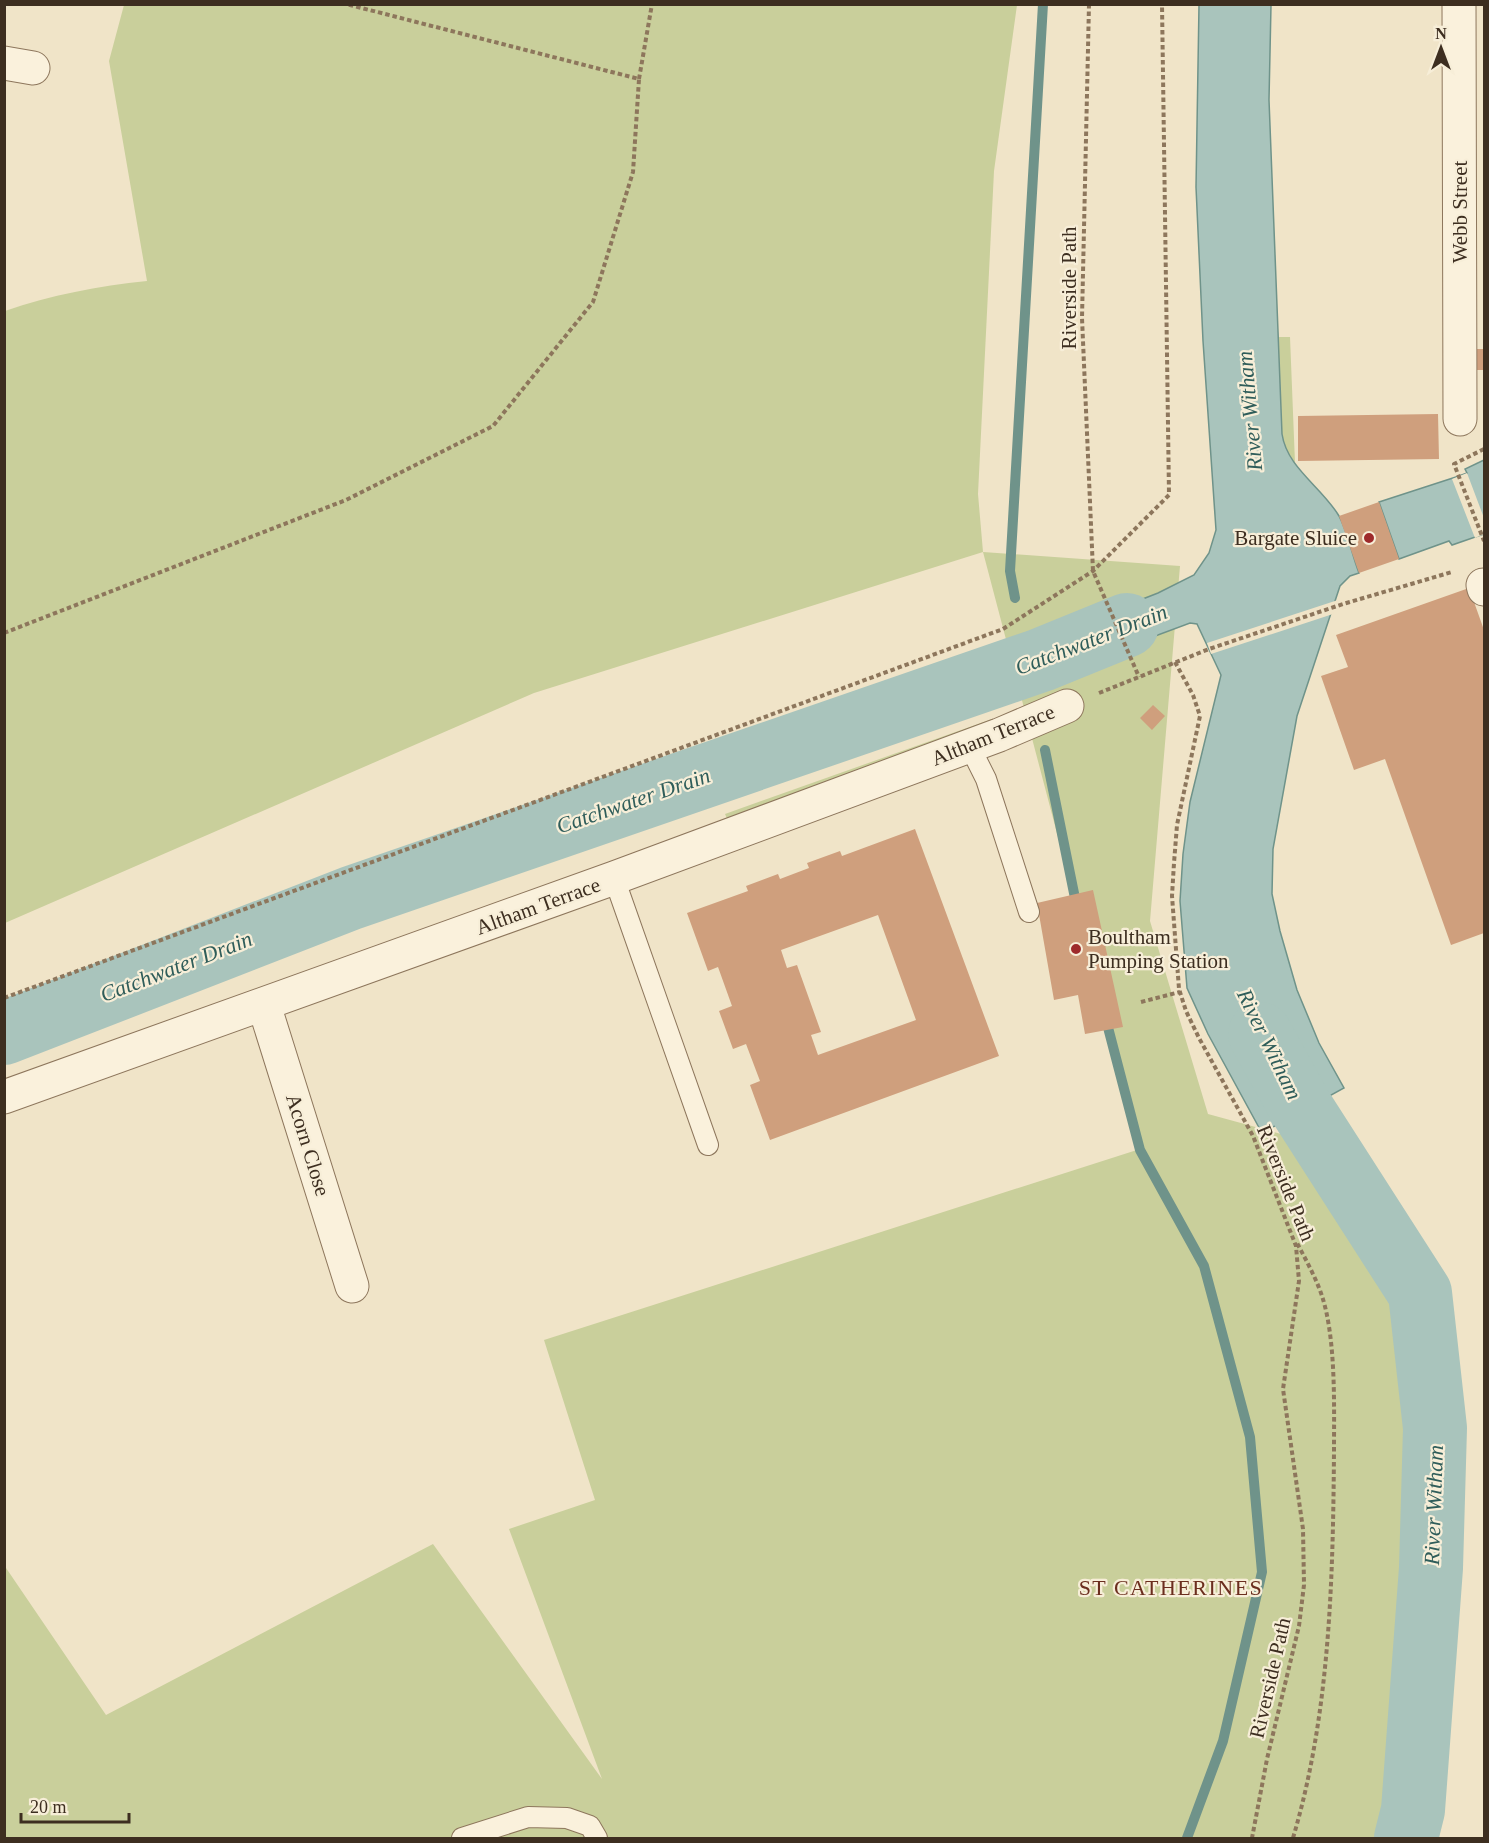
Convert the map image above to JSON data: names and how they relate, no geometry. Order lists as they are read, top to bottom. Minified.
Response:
{"streets":{"street":["Webb Street","Altham Terrace","Acorn Close"],"path":["Riverside Path"]},"crossings":[["Altham Terrace","Acorn Close"]],"districts":["ST CATHERINES"],"water":["River Witham","Catchwater Drain"],"places":["Bargate Sluice","Boultham Pumping Station"],"scale_bar":"20 m","north":"top"}
